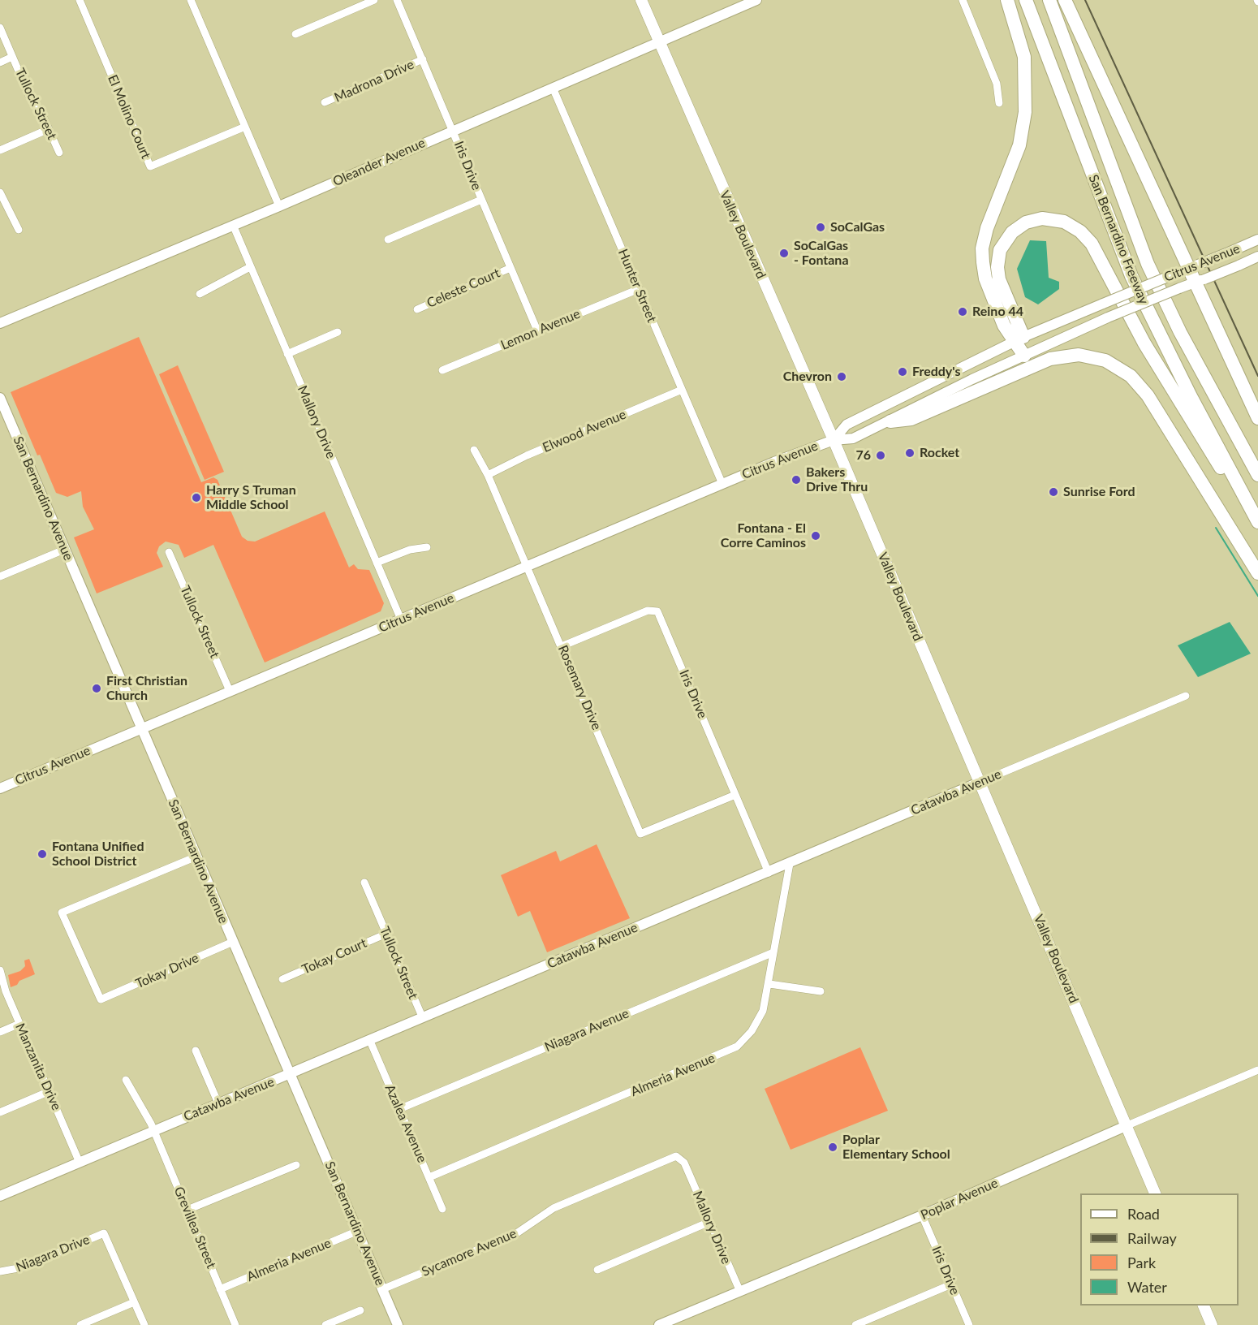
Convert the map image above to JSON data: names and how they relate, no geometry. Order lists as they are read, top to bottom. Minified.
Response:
{"streets":{"highway":["San Bernardino Freeway"],"main road":["Oleander Avenue","Valley Boulevard","Citrus Avenue","San Bernardino Avenue","Catawba Avenue","Poplar Avenue"],"street":["Madrona Drive","Tullock Street","El Molino Court","Iris Drive","Hunter Street","Celeste Court","Lemon Avenue","Mallory Drive","Elwood Avenue","Rosemary Drive","Tokay Court","Tokay Drive","Niagara Avenue","Manzanita Drive","Almeria Avenue","Azalea Avenue","Grevillea Street","Sycamore Avenue","Niagara Drive"]},"crossings":[["Madrona Drive","Iris Drive"],["Tullock Street","Citrus Avenue"],["Tullock Street","Catawba Avenue"],["Tullock Street","Tokay Court"],["Oleander Avenue","Iris Drive"],["Oleander Avenue","Valley Boulevard"],["Oleander Avenue","Hunter Street"],["Oleander Avenue","Mallory Drive"],["Iris Drive","Celeste Court"],["Iris Drive","Lemon Avenue"],["Iris Drive","Rosemary Drive"],["Iris Drive","Catawba Avenue"],["Iris Drive","Poplar Avenue"],["Valley Boulevard","Citrus Avenue"],["Valley Boulevard","Catawba Avenue"],["Valley Boulevard","Poplar Avenue"],["Citrus Avenue","Hunter Street"],["Citrus Avenue","Mallory Drive"],["Citrus Avenue","San Bernardino Avenue"],["Citrus Avenue","Rosemary Drive"],["Hunter Street","Lemon Avenue"],["Hunter Street","Elwood Avenue"],["Mallory Drive","Poplar Avenue"],["Mallory Drive","Sycamore Avenue"],["Elwood Avenue","Rosemary Drive"],["San Bernardino Avenue","Catawba Avenue"],["San Bernardino Avenue","Tokay Drive"],["San Bernardino Avenue","Almeria Avenue"],["San Bernardino Avenue","Sycamore Avenue"],["Catawba Avenue","Manzanita Drive"],["Catawba Avenue","Almeria Avenue"],["Catawba Avenue","Azalea Avenue"],["Catawba Avenue","Grevillea Street"],["Niagara Avenue","Almeria Avenue"],["Niagara Avenue","Azalea Avenue"],["Almeria Avenue","Azalea Avenue"],["Almeria Avenue","Grevillea Street"]],"places":["SoCalGas","SoCalGas - Fontana","Reino 44","Freddy's","Chevron","Rocket","76","Bakers Drive Thru","Sunrise Ford","Harry S Truman Middle School","Fontana - El Corre Caminos","First Christian Church","Fontana Unified School District","Poplar Elementary School"],"legend":["Road","Railway","Park","Water"]}
